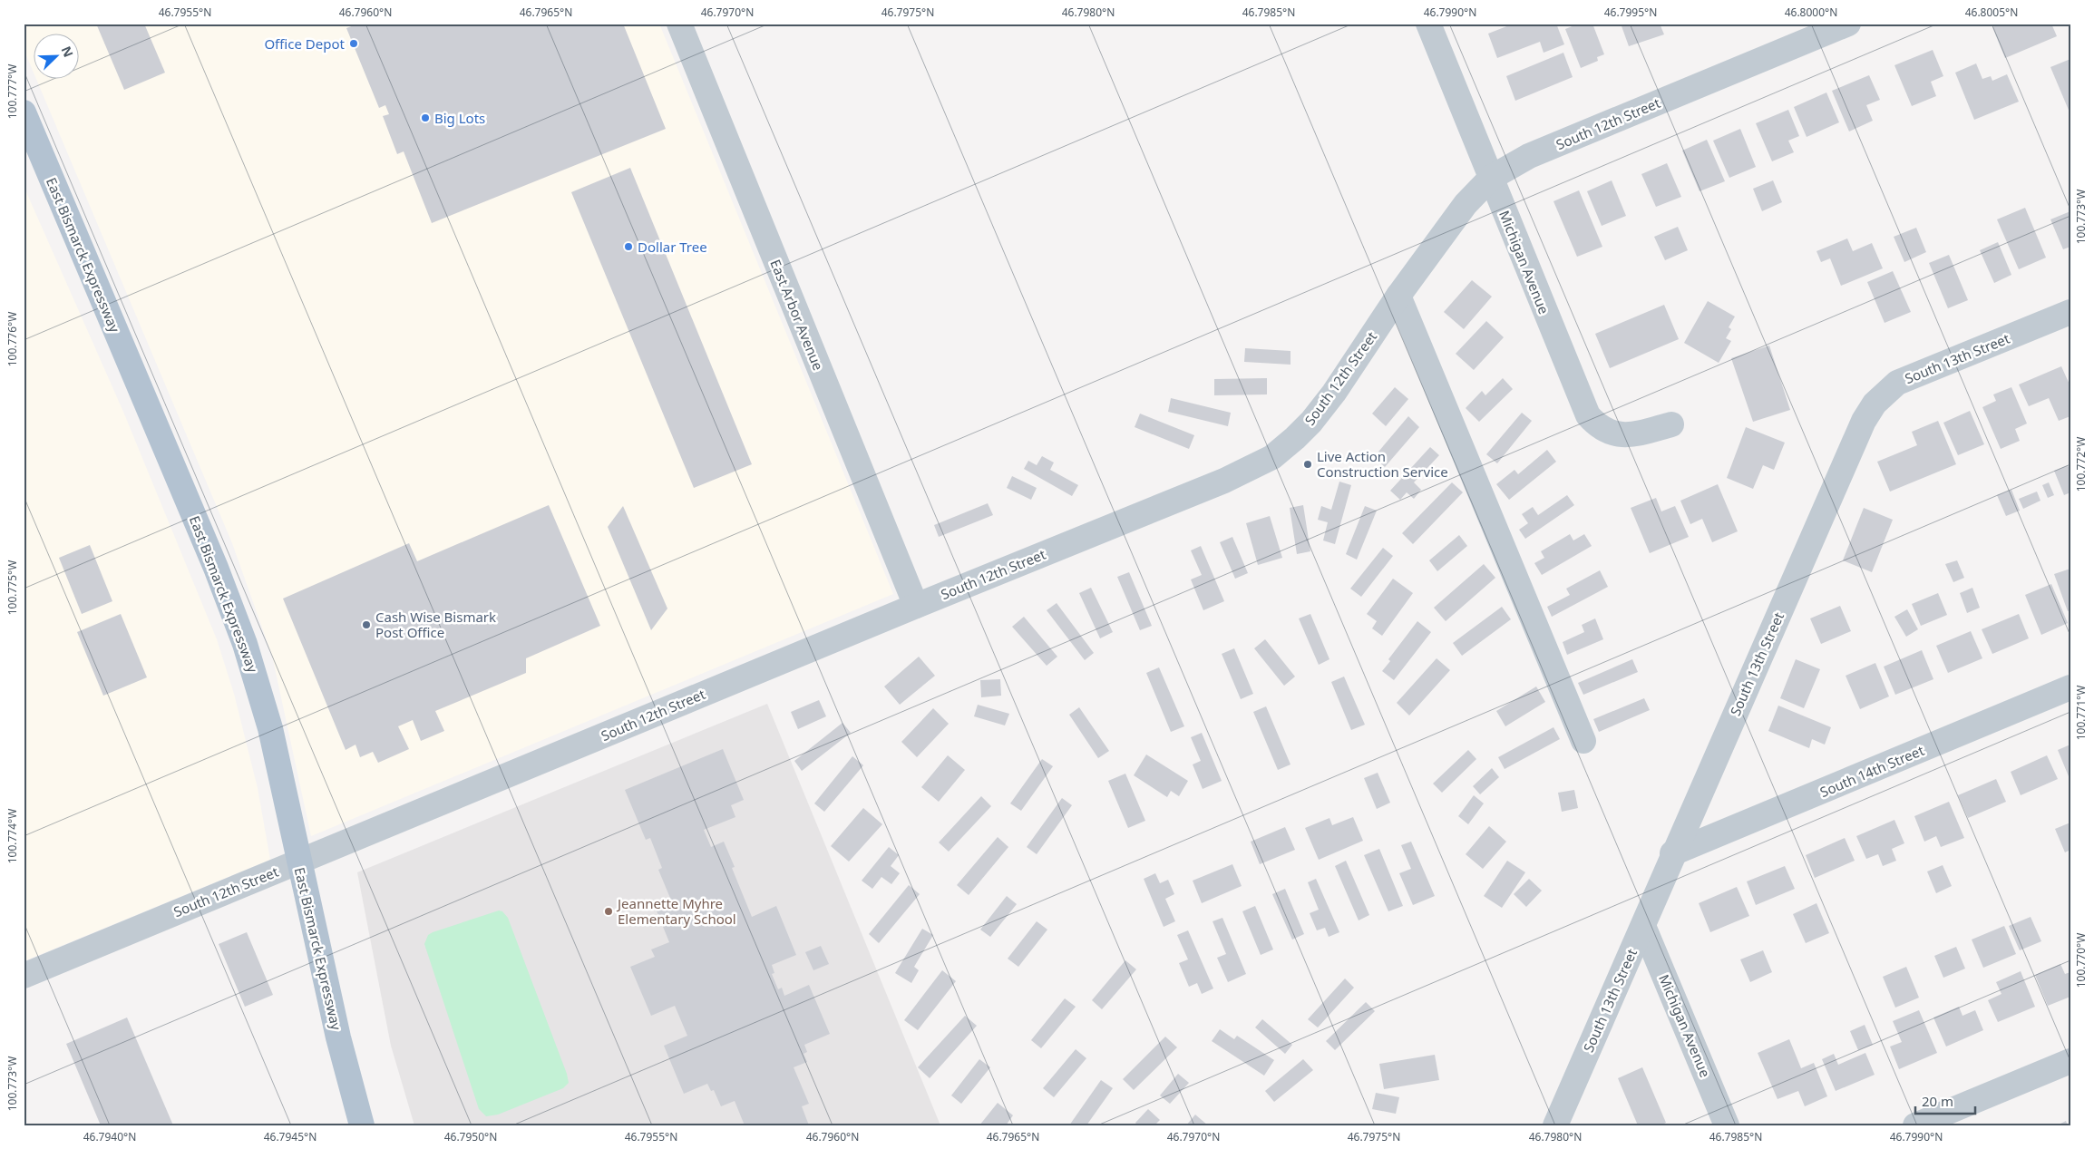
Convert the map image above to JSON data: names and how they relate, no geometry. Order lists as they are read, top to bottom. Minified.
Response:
{"streets":{"main road":["East Bismarck Expressway"],"street":["South 12th Street","Michigan Avenue","East Arbor Avenue","South 13th Street","South 14th Street"]},"crossings":[["South 12th Street","East Bismarck Expressway"],["South 12th Street","Michigan Avenue"],["South 12th Street","East Arbor Avenue"],["Michigan Avenue","South 13th Street"],["South 13th Street","South 14th Street"]],"places":["Office Depot","Big Lots","Dollar Tree","Live Action Construction Service","Cash Wise Bismark Post Office","Jeannette Myhre Elementary School"],"scale_bar":"20 m","north":"top right","coordinates":["46.7955°N","46.7960°N","46.7965°N","46.7970°N","46.7975°N","46.7980°N","46.7985°N","46.7990°N","46.7995°N","46.8000°N","46.8005°N","100.777°W","100.773°W","100.776°W","100.772°W","100.775°W","100.771°W","100.774°W","100.770°W","46.7940°N","46.7945°N","46.7950°N"]}
